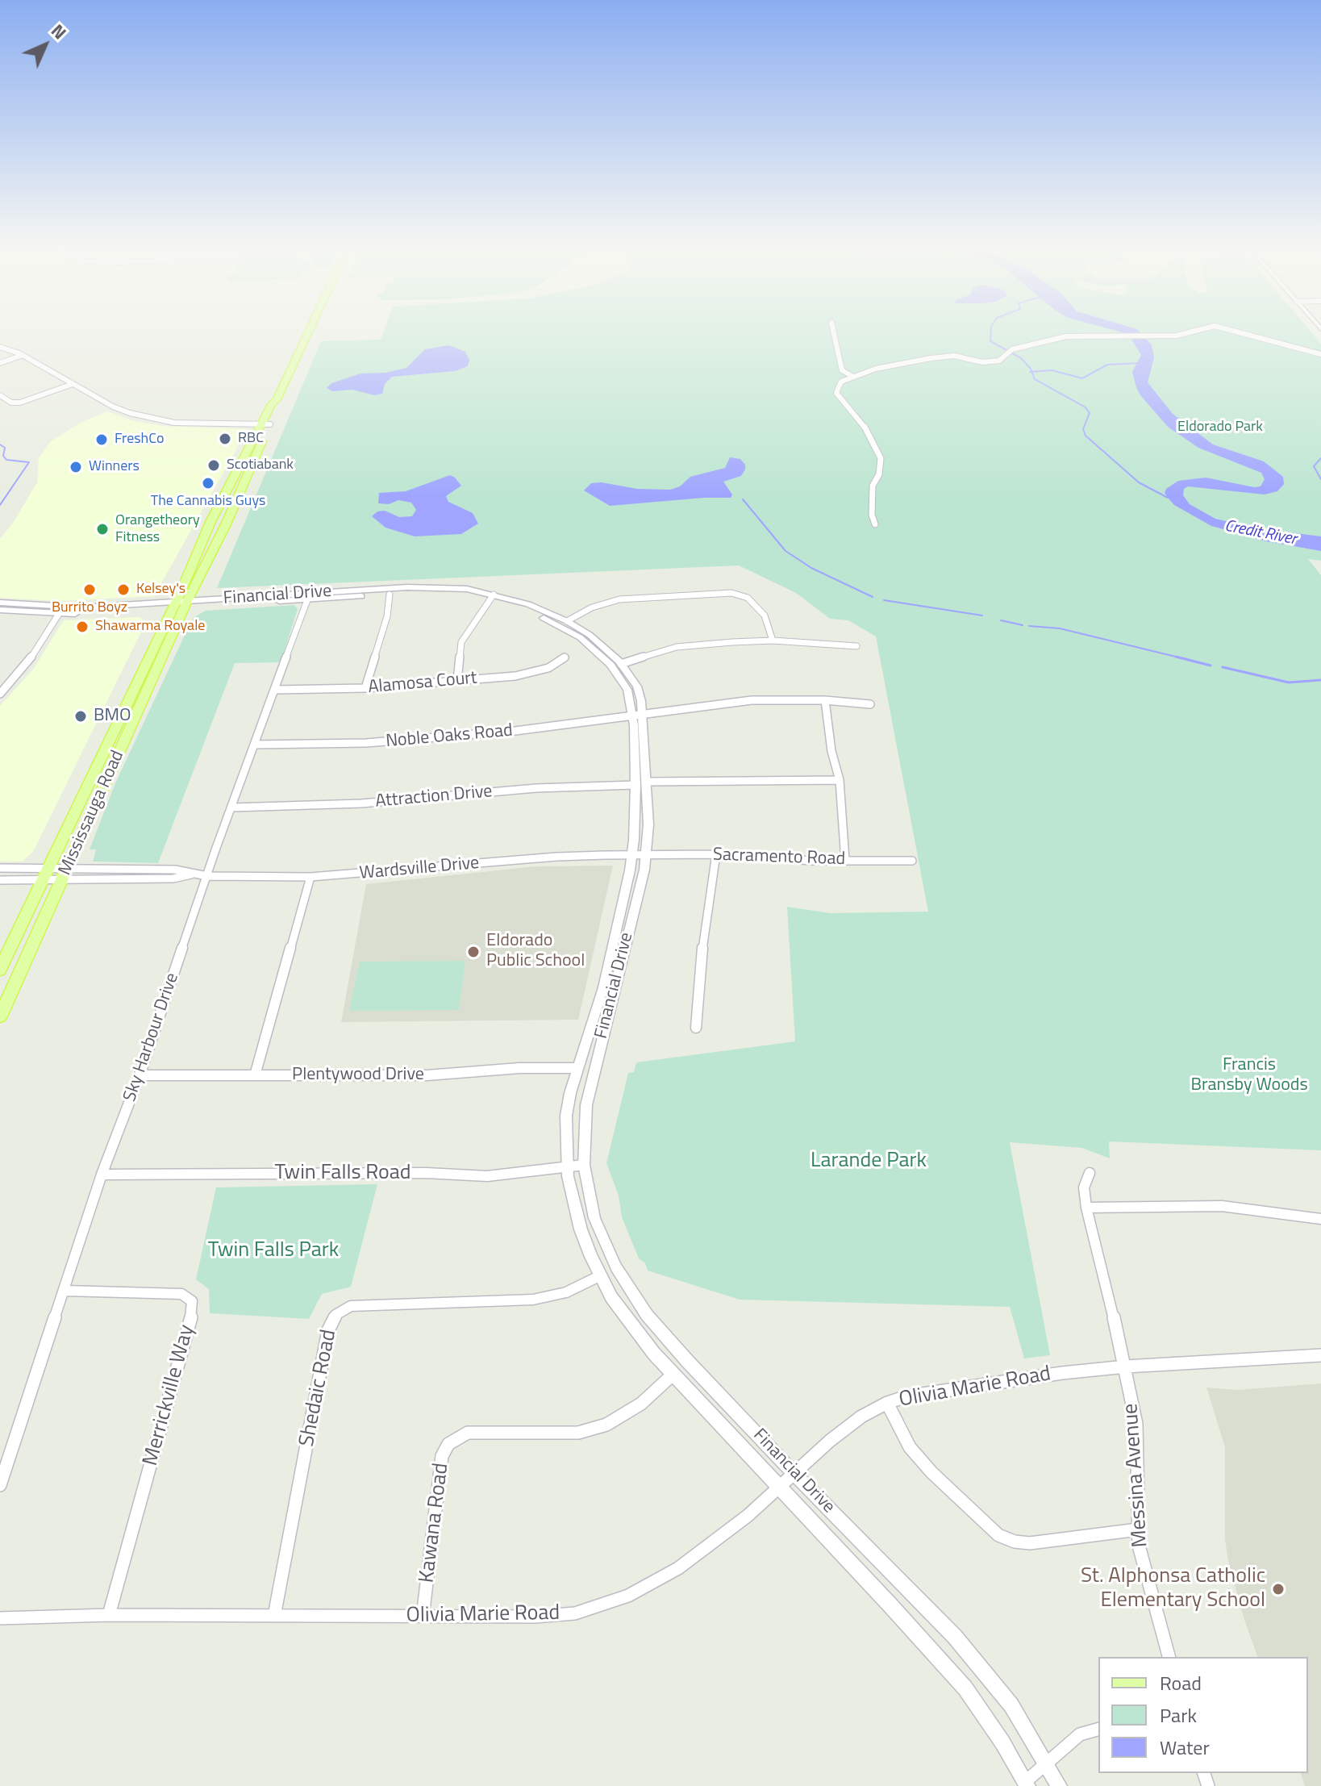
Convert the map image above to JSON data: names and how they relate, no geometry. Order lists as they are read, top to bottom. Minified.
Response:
{"streets":{"main road":["Mississauga Road"],"street":["Financial Drive","Alamosa Court","Noble Oaks Road","Attraction Drive","Sacramento Road","Wardsville Drive","Sky Harbour Drive","Plentywood Drive","Twin Falls Road","Olivia Marie Road","Shedaic Road","Merrickville Way","Messina Avenue","Kawana Road"]},"crossings":[["Financial Drive","Noble Oaks Road"],["Financial Drive","Attraction Drive"],["Financial Drive","Mississauga Road"],["Financial Drive","Sacramento Road"],["Financial Drive","Wardsville Drive"],["Financial Drive","Sky Harbour Drive"],["Financial Drive","Plentywood Drive"],["Financial Drive","Twin Falls Road"],["Financial Drive","Olivia Marie Road"],["Financial Drive","Shedaic Road"],["Financial Drive","Kawana Road"],["Alamosa Court","Sky Harbour Drive"],["Noble Oaks Road","Sky Harbour Drive"],["Attraction Drive","Sky Harbour Drive"],["Mississauga Road","Wardsville Drive"],["Sacramento Road","Wardsville Drive"],["Wardsville Drive","Sky Harbour Drive"],["Sky Harbour Drive","Plentywood Drive"],["Sky Harbour Drive","Twin Falls Road"],["Sky Harbour Drive","Merrickville Way"],["Olivia Marie Road","Shedaic Road"],["Olivia Marie Road","Merrickville Way"],["Olivia Marie Road","Messina Avenue"],["Olivia Marie Road","Kawana Road"]],"water":["Credit River"],"parks":["Eldorado Park","Francis Bransby Woods","Larande Park","Twin Falls Park"],"places":["RBC","FreshCo","Scotiabank","Winners","The Cannabis Guys","Orangetheory Fitness","Burrito Boyz","Kelsey's","Shawarma Royale","BMO","Eldorado Public School","St. Alphonsa Catholic Elementary School"],"legend":["Road","Park","Water"],"north":"top right"}
